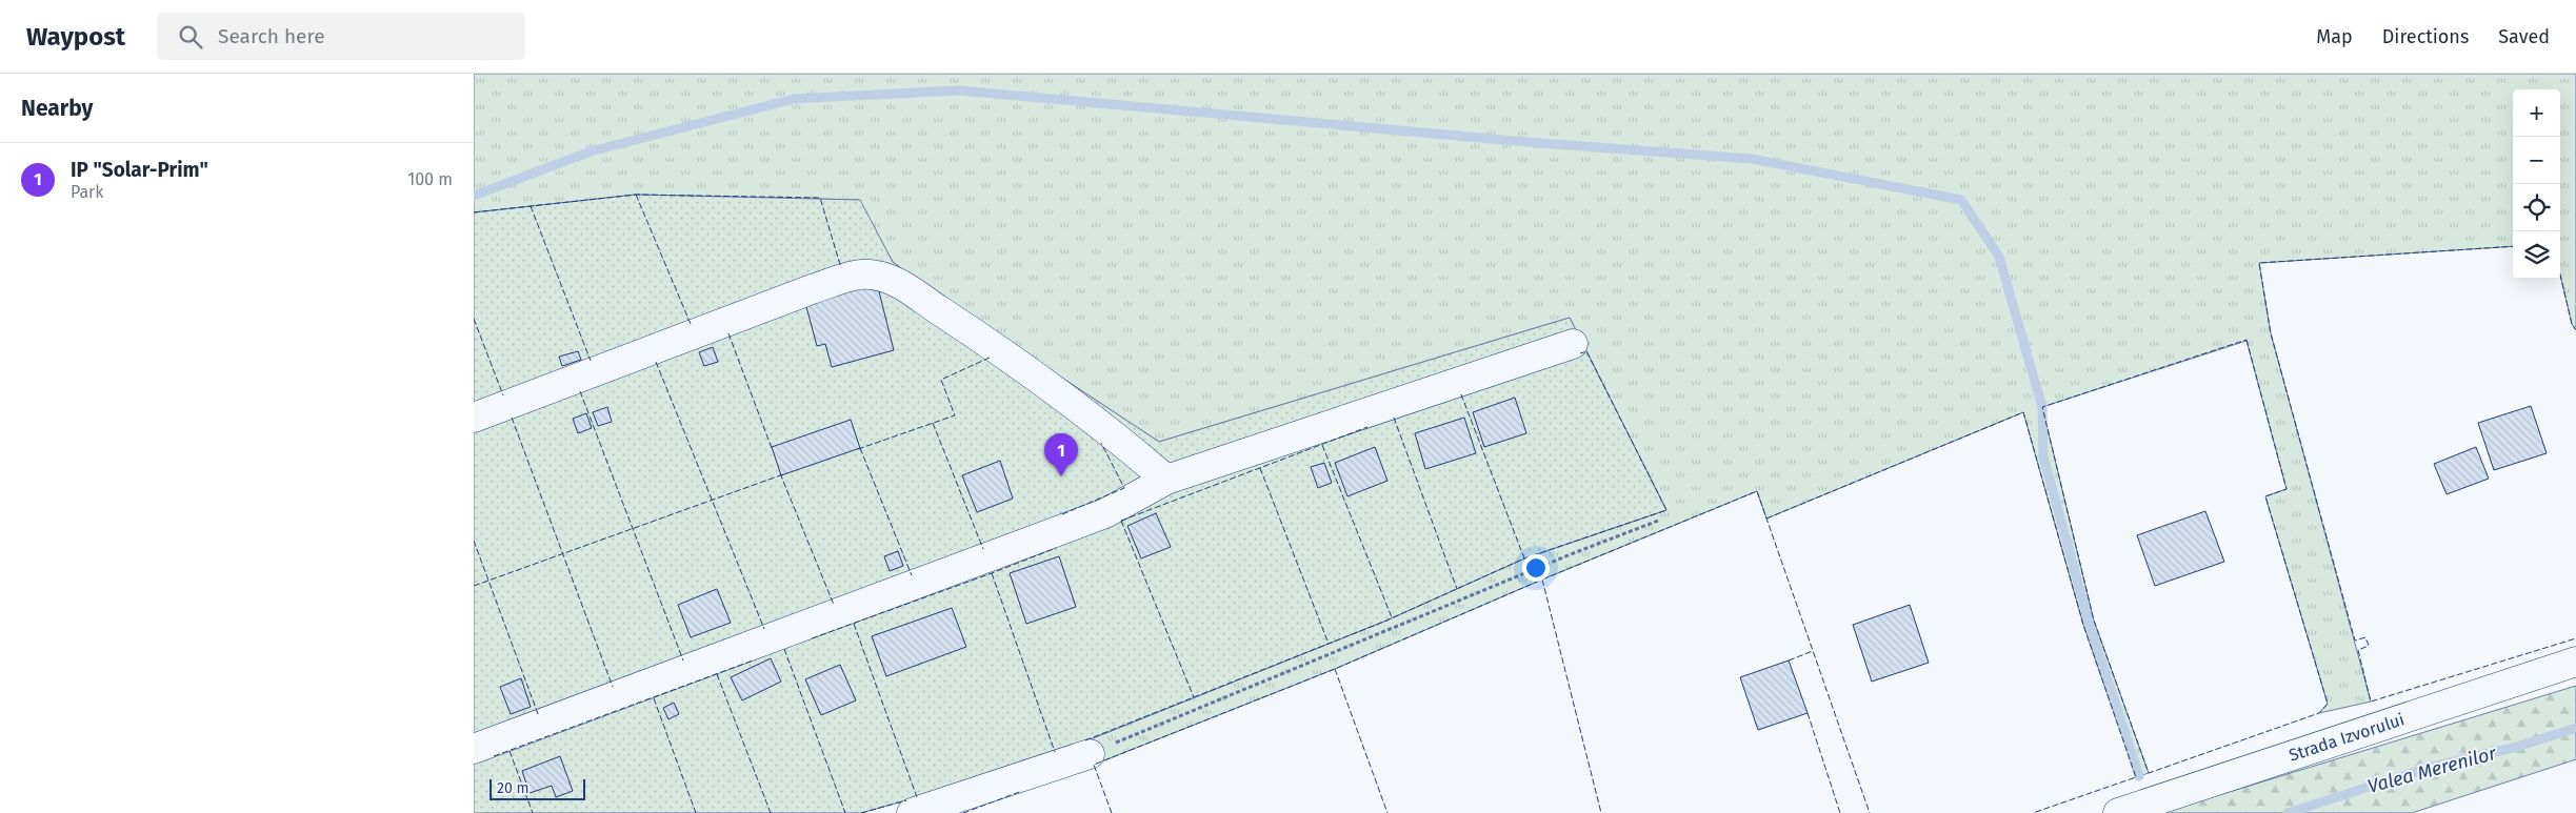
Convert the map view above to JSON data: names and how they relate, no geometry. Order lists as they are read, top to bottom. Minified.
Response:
{"streets":{"street":["Strada Izvorului"]},"water":["Valea Merenilor"],"scale_bar":"20 m","page":{"header":"Waypost","search":"Search here","nav":["Map","Directions","Saved"],"heading":"Nearby","map_buttons":["+","−"],"list":[{"mark":"1","name":"IP \"Solar-Prim\"","note":"Park","value":"100 m"}],"pins":"1","scale":"20 m"}}
